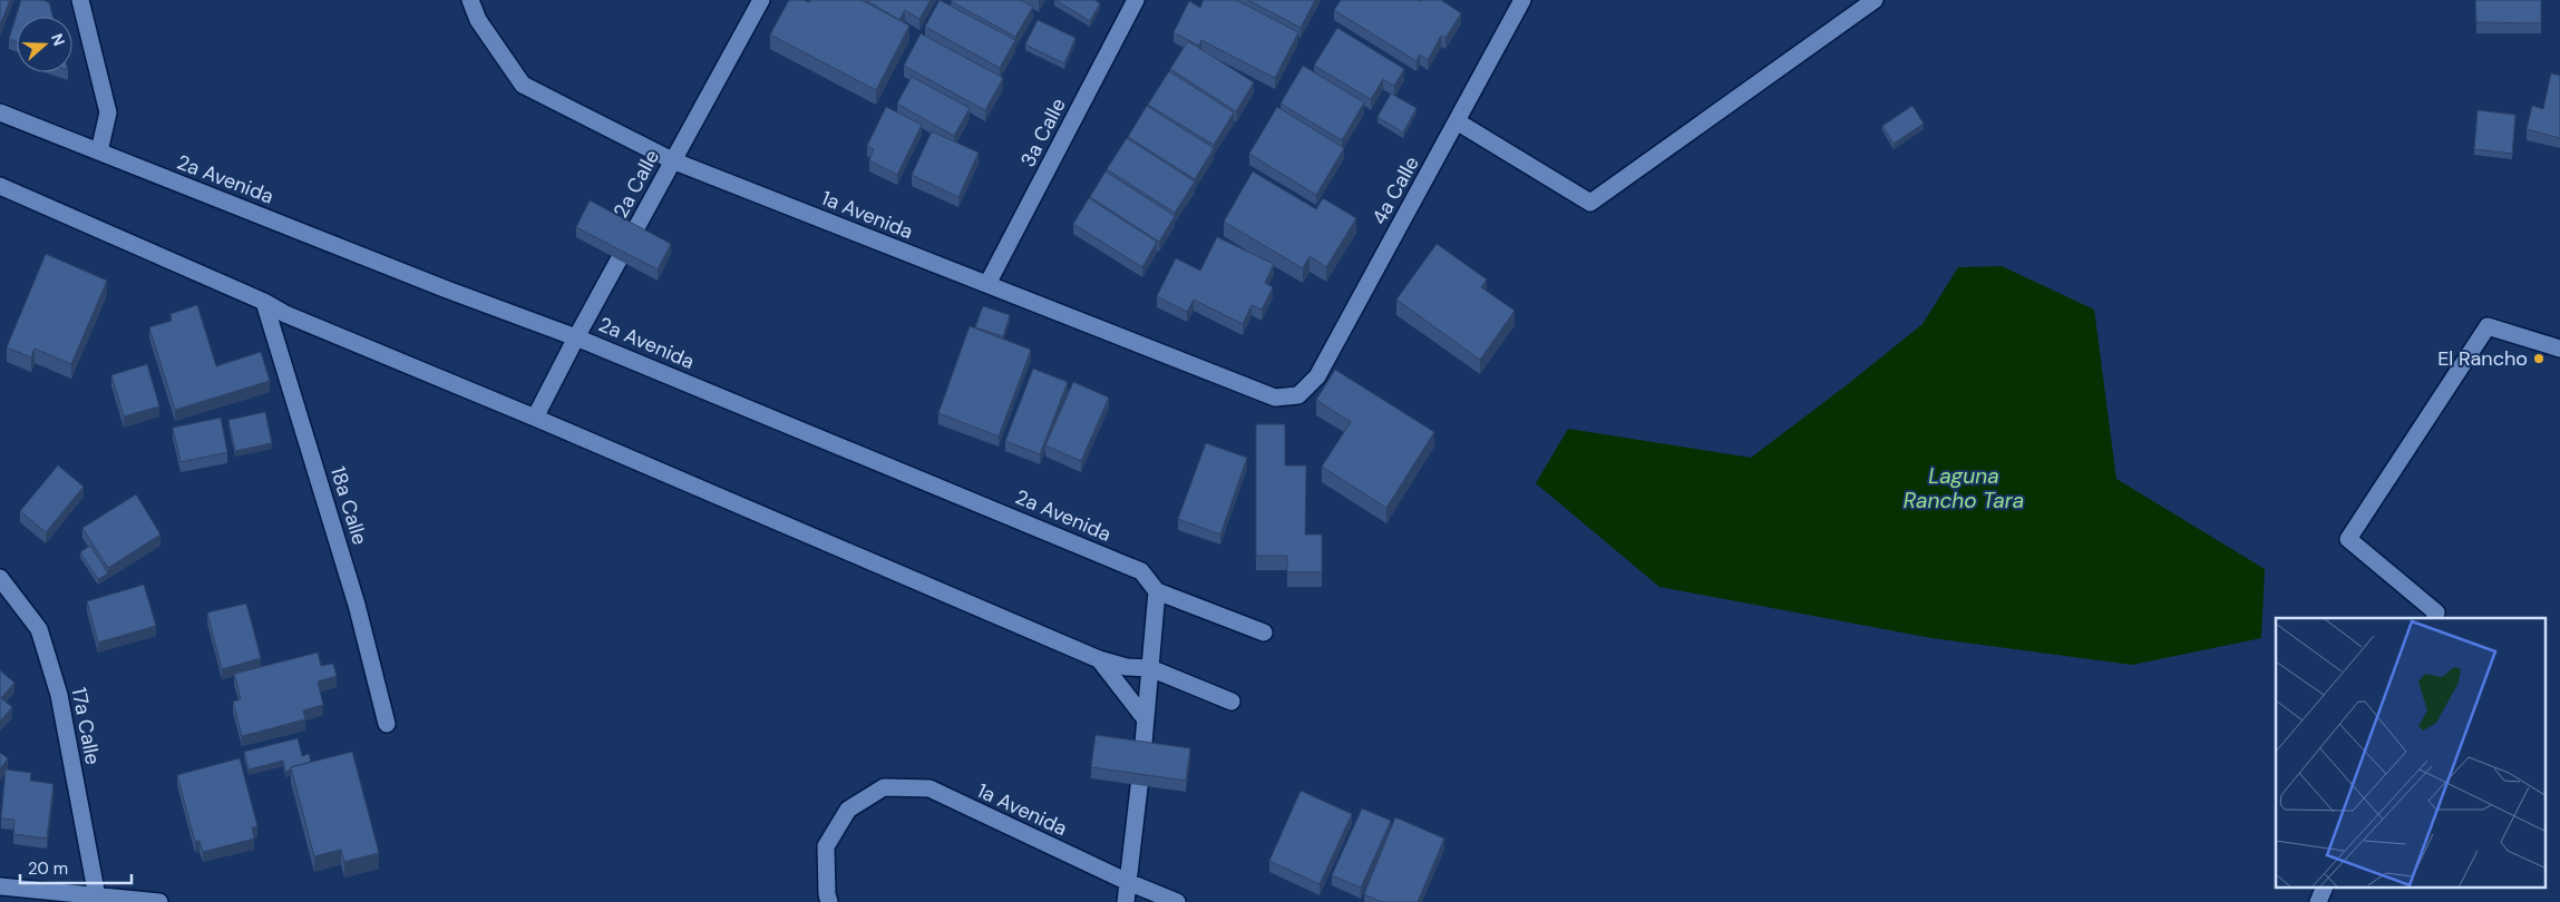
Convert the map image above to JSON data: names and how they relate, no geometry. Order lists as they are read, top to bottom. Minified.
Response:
{"streets":{"street":["3a Calle","2a Avenida","2a Calle","4a Calle","1a Avenida","18a Calle","17a Calle"]},"crossings":[["3a Calle","1a Avenida"],["2a Avenida","2a Calle"],["2a Calle","1a Avenida"],["4a Calle","1a Avenida"]],"water":["Laguna Rancho Tara"],"places":["El Rancho"],"scale_bar":"20 m","north":"right"}
